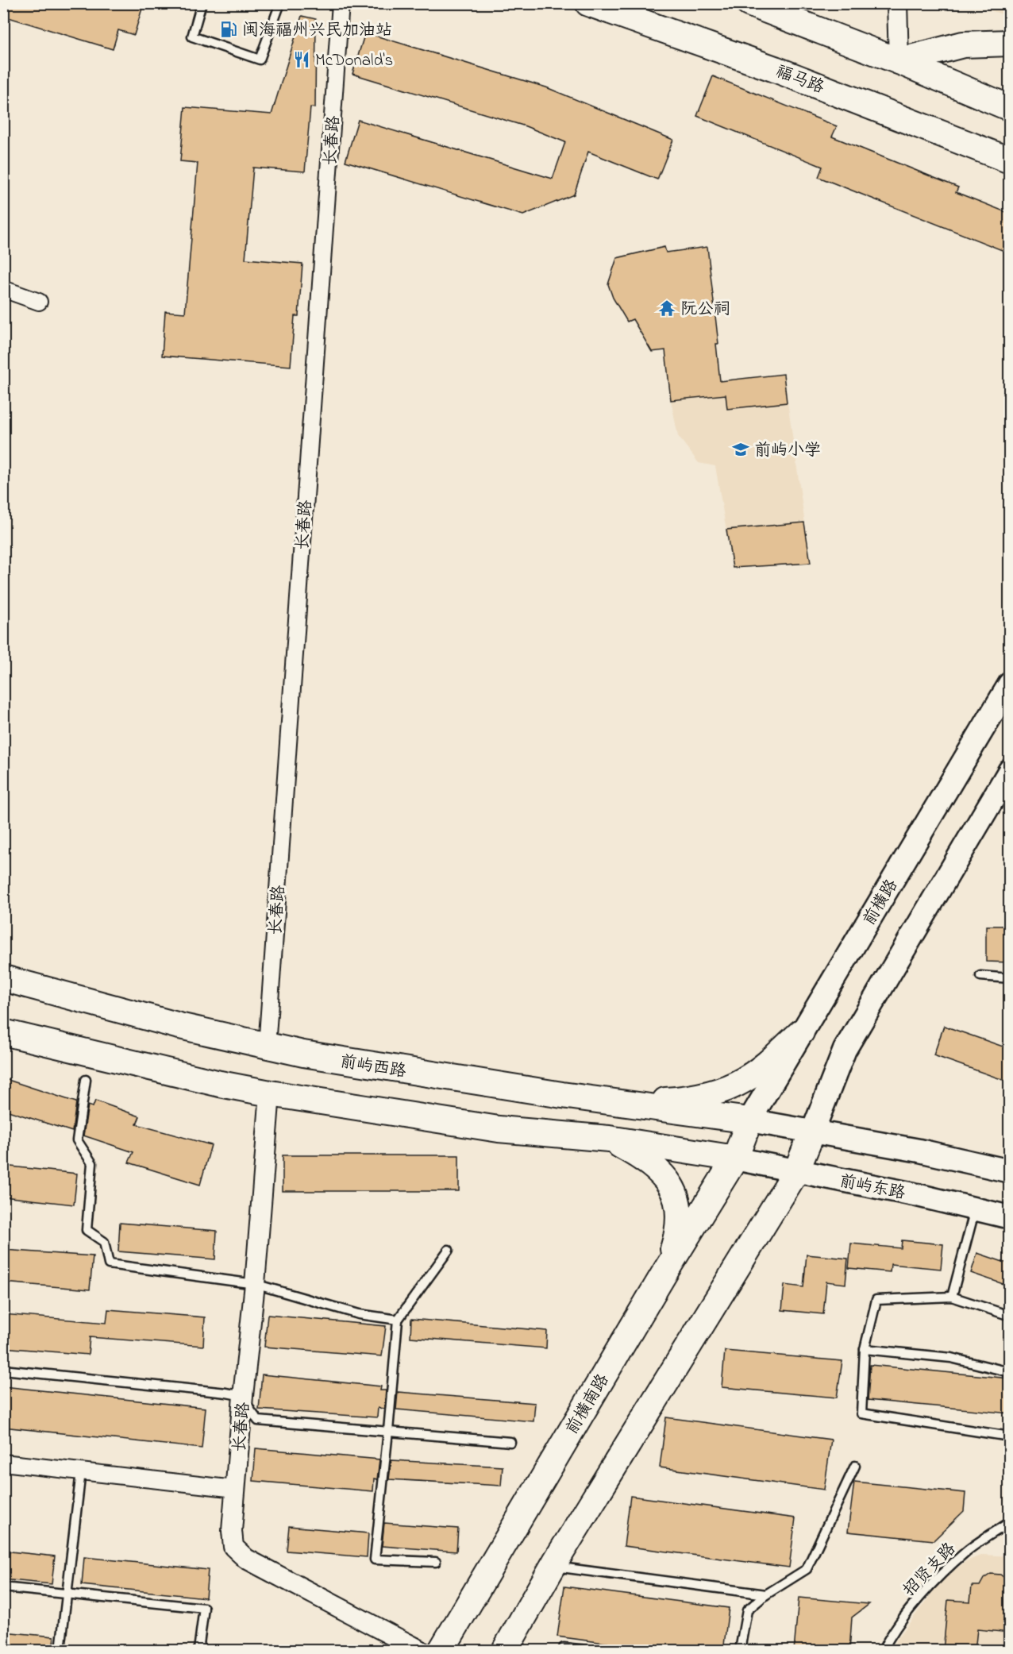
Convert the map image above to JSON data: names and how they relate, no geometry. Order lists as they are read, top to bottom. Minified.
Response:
{"streets":{"main road":["福马路","前横路","前屿西路","前屿东路","前横南路"],"street":["长春路"],"lane":["招贤支路"]},"crossings":[["长春路","前屿西路"],["前横路","前屿西路"],["前横路","前横南路"],["前屿西路","前横南路"],["前屿东路","前横南路"]],"places":{"fuel station":["闽海福州兴民加油站"],"restaurant":["McDonald's"],"temple":["阮公祠"],"school or university":["前屿小学"]}}
